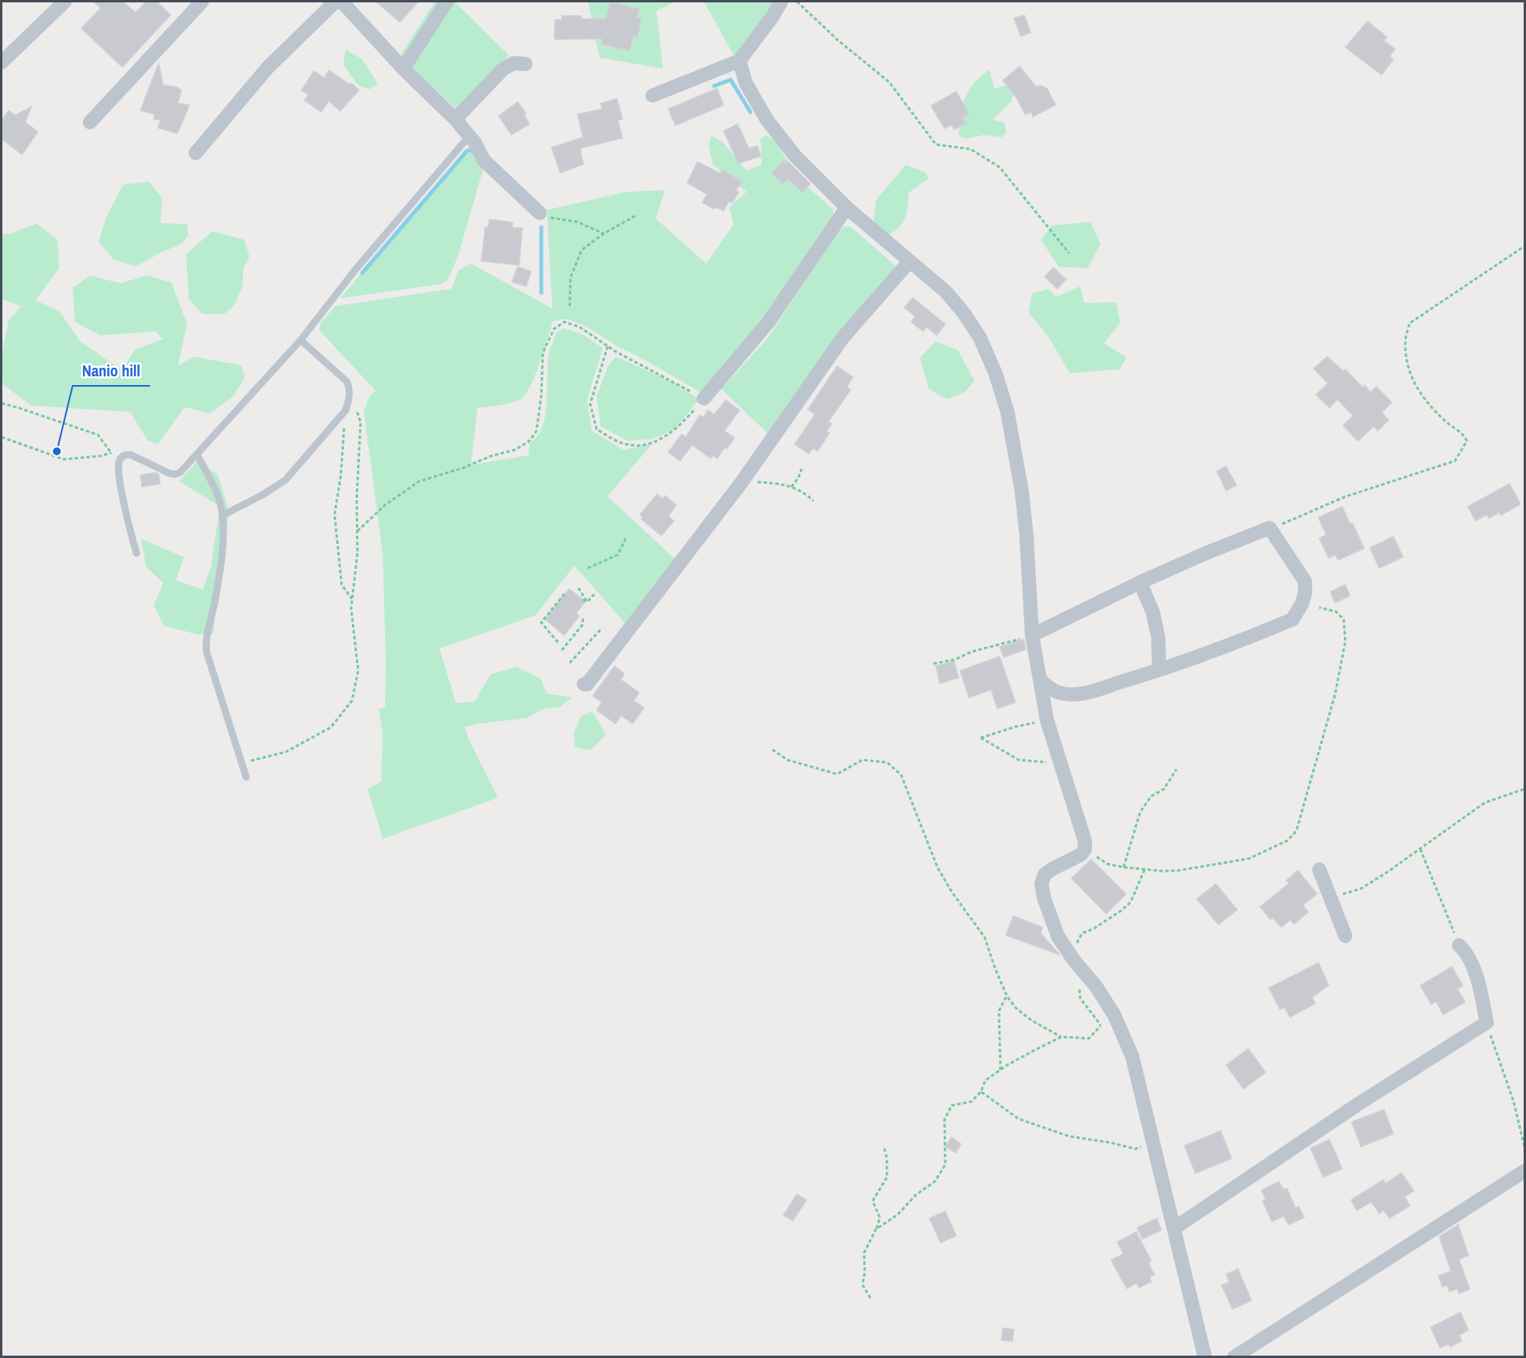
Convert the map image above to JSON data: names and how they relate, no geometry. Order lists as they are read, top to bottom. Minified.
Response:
{"places":["Nanio hill"]}
